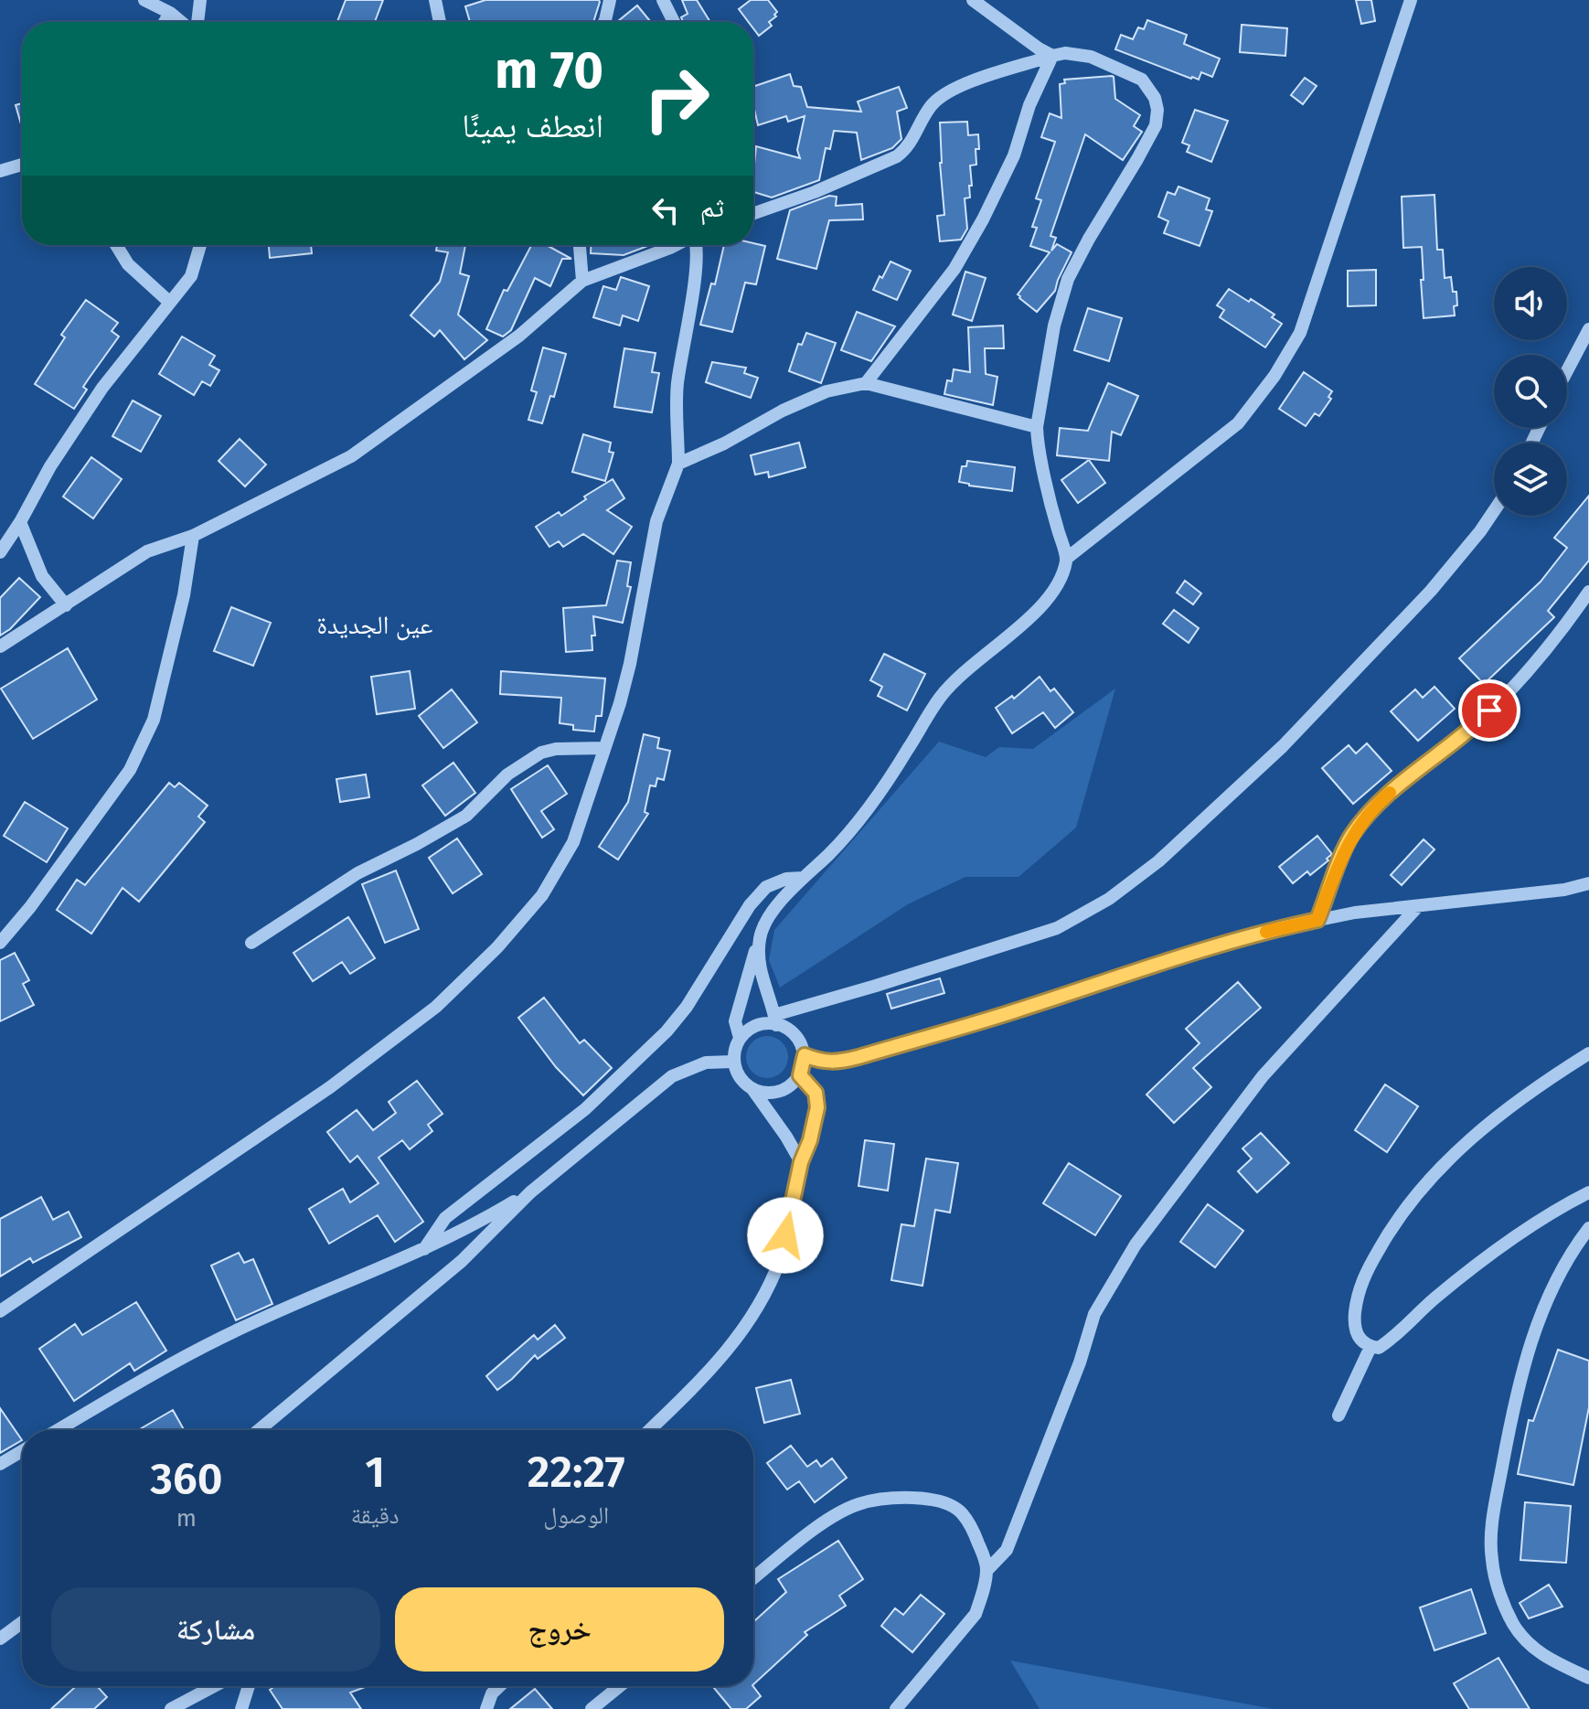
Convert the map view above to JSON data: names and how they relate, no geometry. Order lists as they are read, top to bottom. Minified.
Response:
{"districts":["عين الجديدة"],"page":{"turn":["70 m","انعطف يمينًا"],"then":"ثم","eta":["22:27","الوصول","1","دقيقة","360","m"],"buttons":["خروج","مشاركة"]}}
